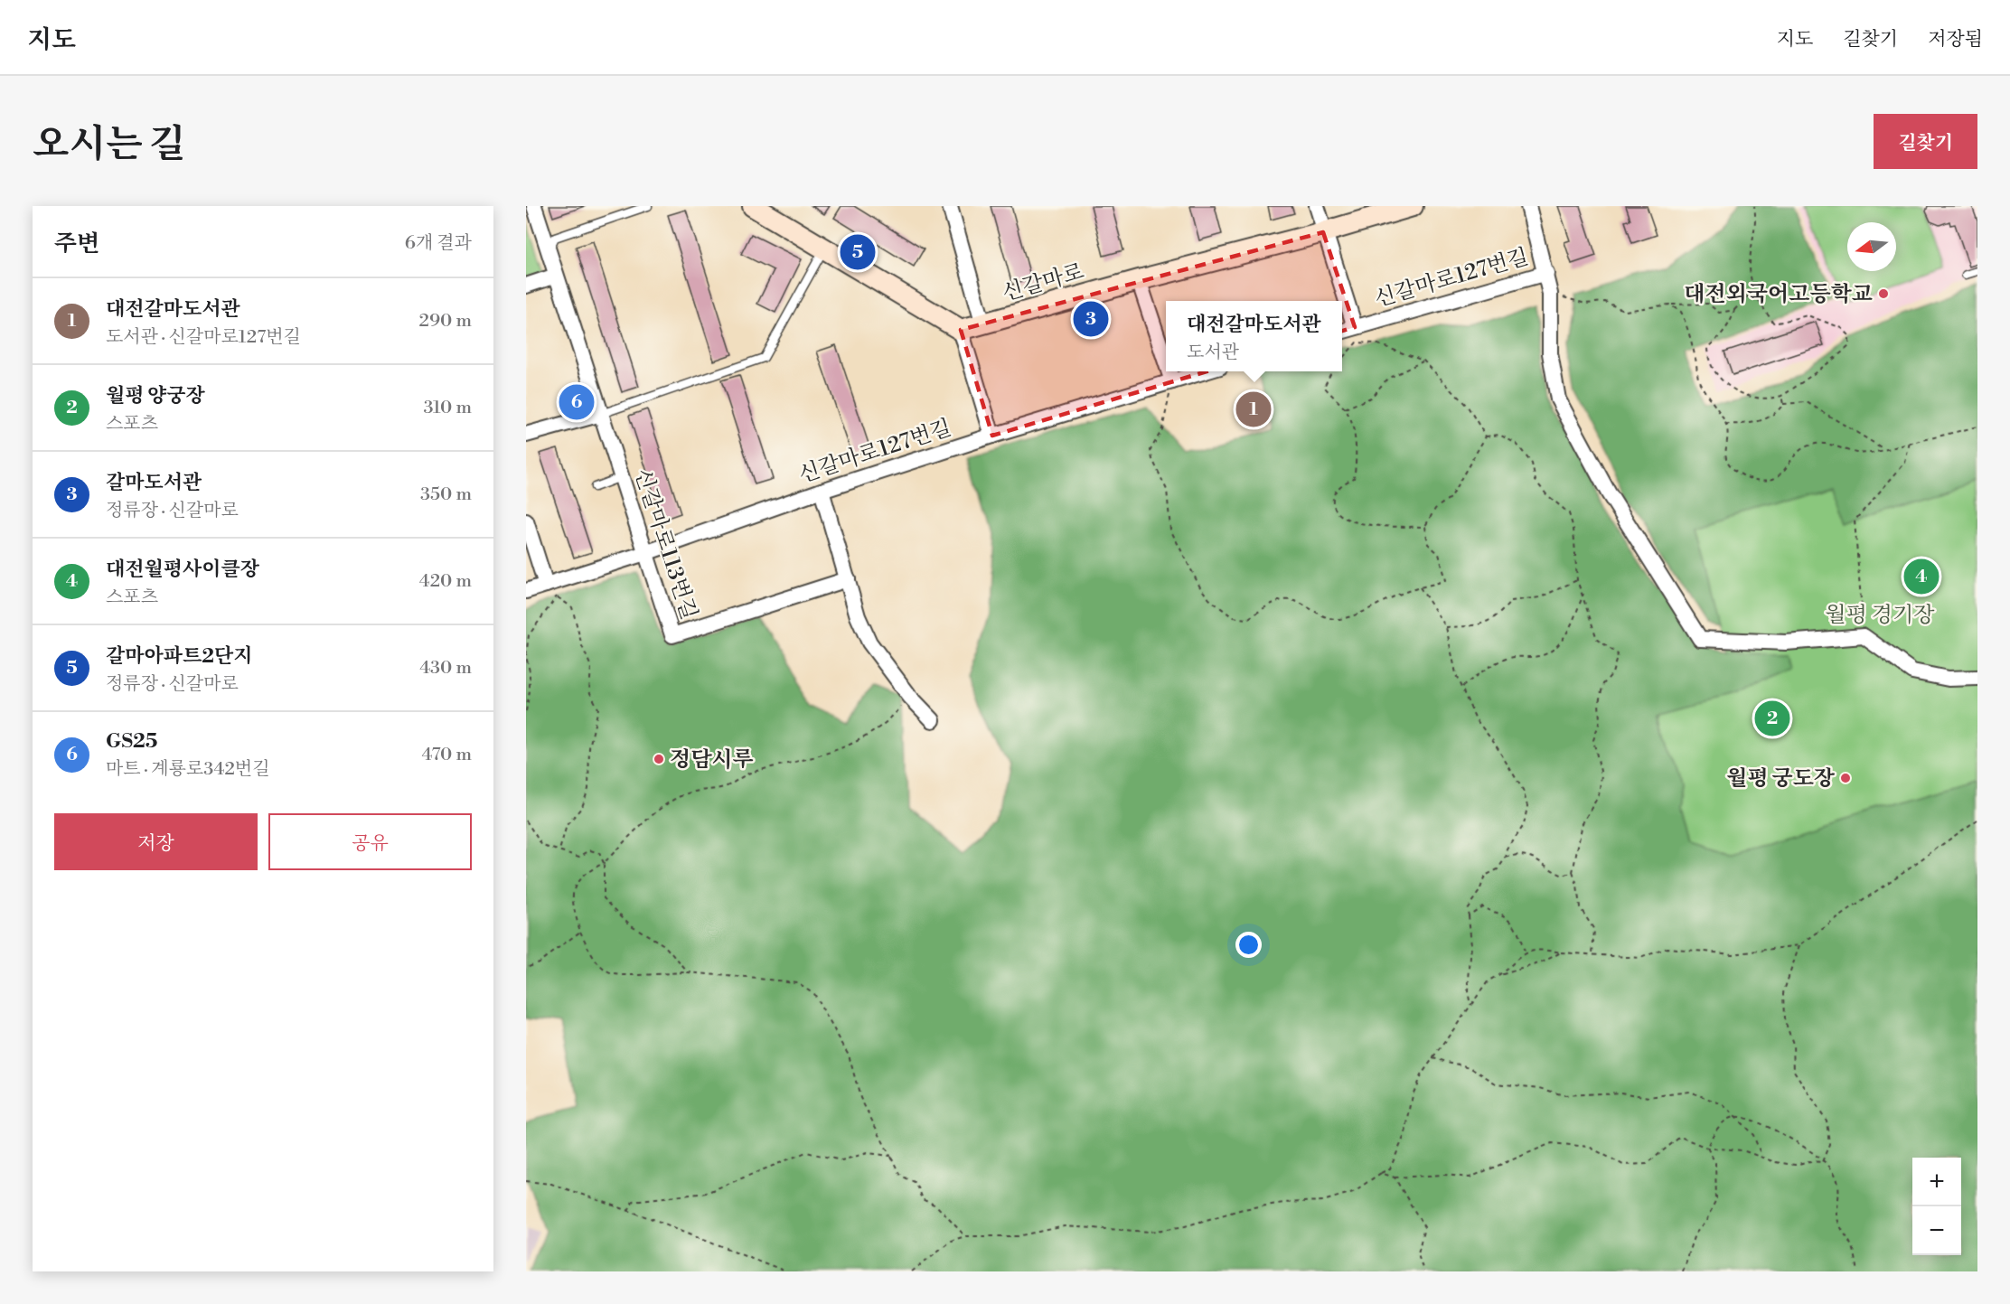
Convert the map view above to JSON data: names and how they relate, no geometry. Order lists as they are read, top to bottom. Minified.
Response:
{"streets":{"street":["신갈마로127번길","신갈마로","신갈마로113번길"]},"crossings":[["신갈마로127번길","신갈마로113번길"]],"parks":["월평 경기장"],"places":["대전외국어고등학교","정담시루","월평 궁도장"],"north":"left","page":{"header":"지도","nav":["지도","길찾기","저장됨"],"title":"오시는 길","buttons":["길찾기",["저장","공유"]],"heading":["주변","6개 결과"],"pins":["5","3","6","1","4","2"],"list":[{"mark":"1","name":"대전갈마도서관","note":"도서관 · 신갈마로127번길","value":"290 m"},{"mark":"2","name":"월평 양궁장","note":"스포츠","value":"310 m"},{"mark":"3","name":"갈마도서관","note":"정류장 · 신갈마로","value":"350 m"},{"mark":"4","name":"대전월평사이클장","note":"스포츠","value":"420 m"},{"mark":"5","name":"갈마아파트2단지","note":"정류장 · 신갈마로","value":"430 m"},{"mark":"6","name":"GS25","note":"마트 · 계룡로342번길","value":"470 m"}],"popup":["대전갈마도서관","도서관"],"map_buttons":["+","−"]}}
